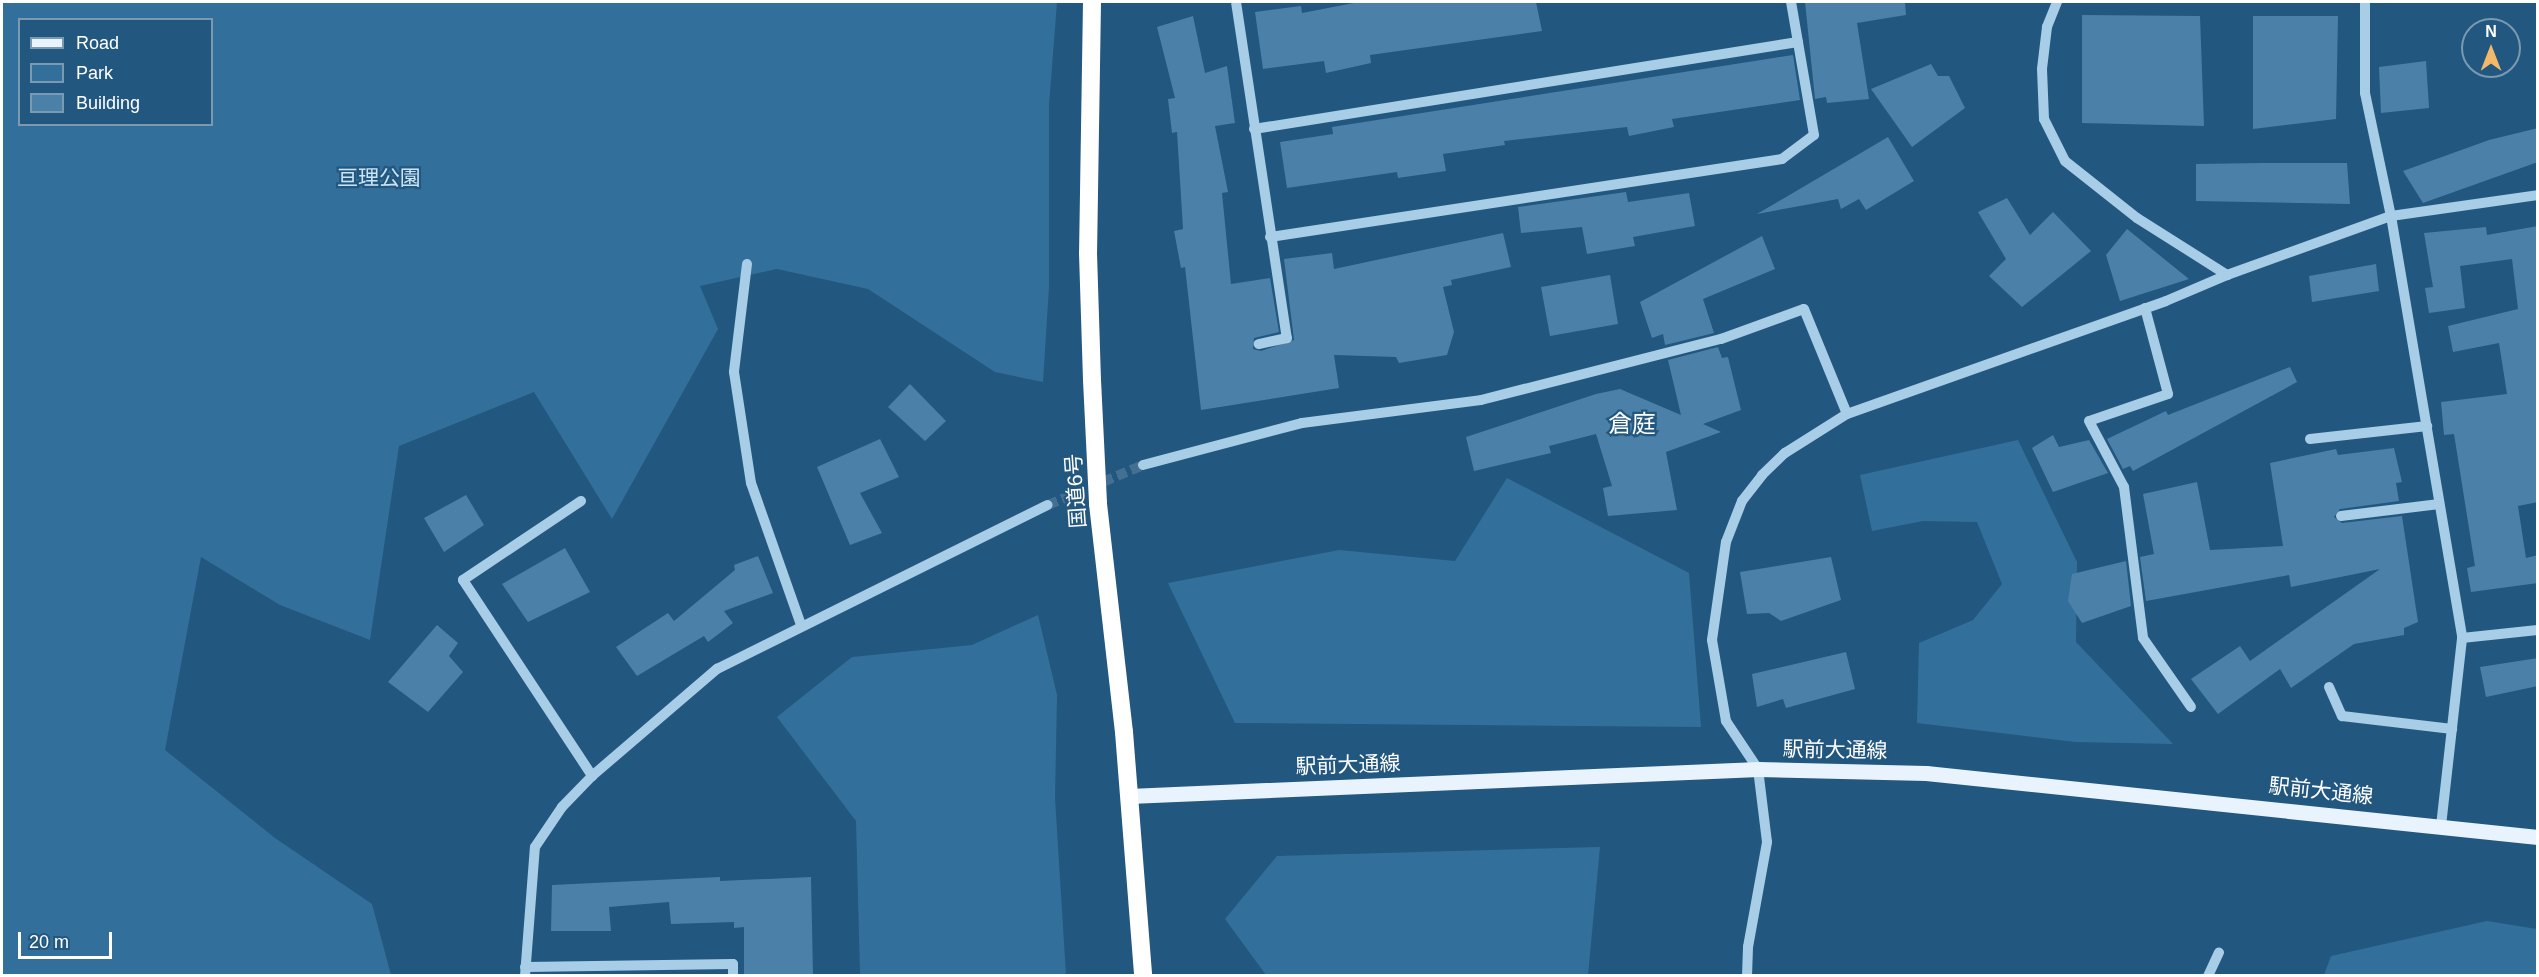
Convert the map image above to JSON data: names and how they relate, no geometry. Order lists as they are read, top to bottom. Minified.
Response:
{"streets":{"highway":["国道6号"],"main road":["駅前大通線"]},"crossings":[["国道6号","駅前大通線"]],"districts":["倉庭"],"parks":["亘理公園"],"legend":["Road","Park","Building"],"scale_bar":"20 m","north":"top"}
